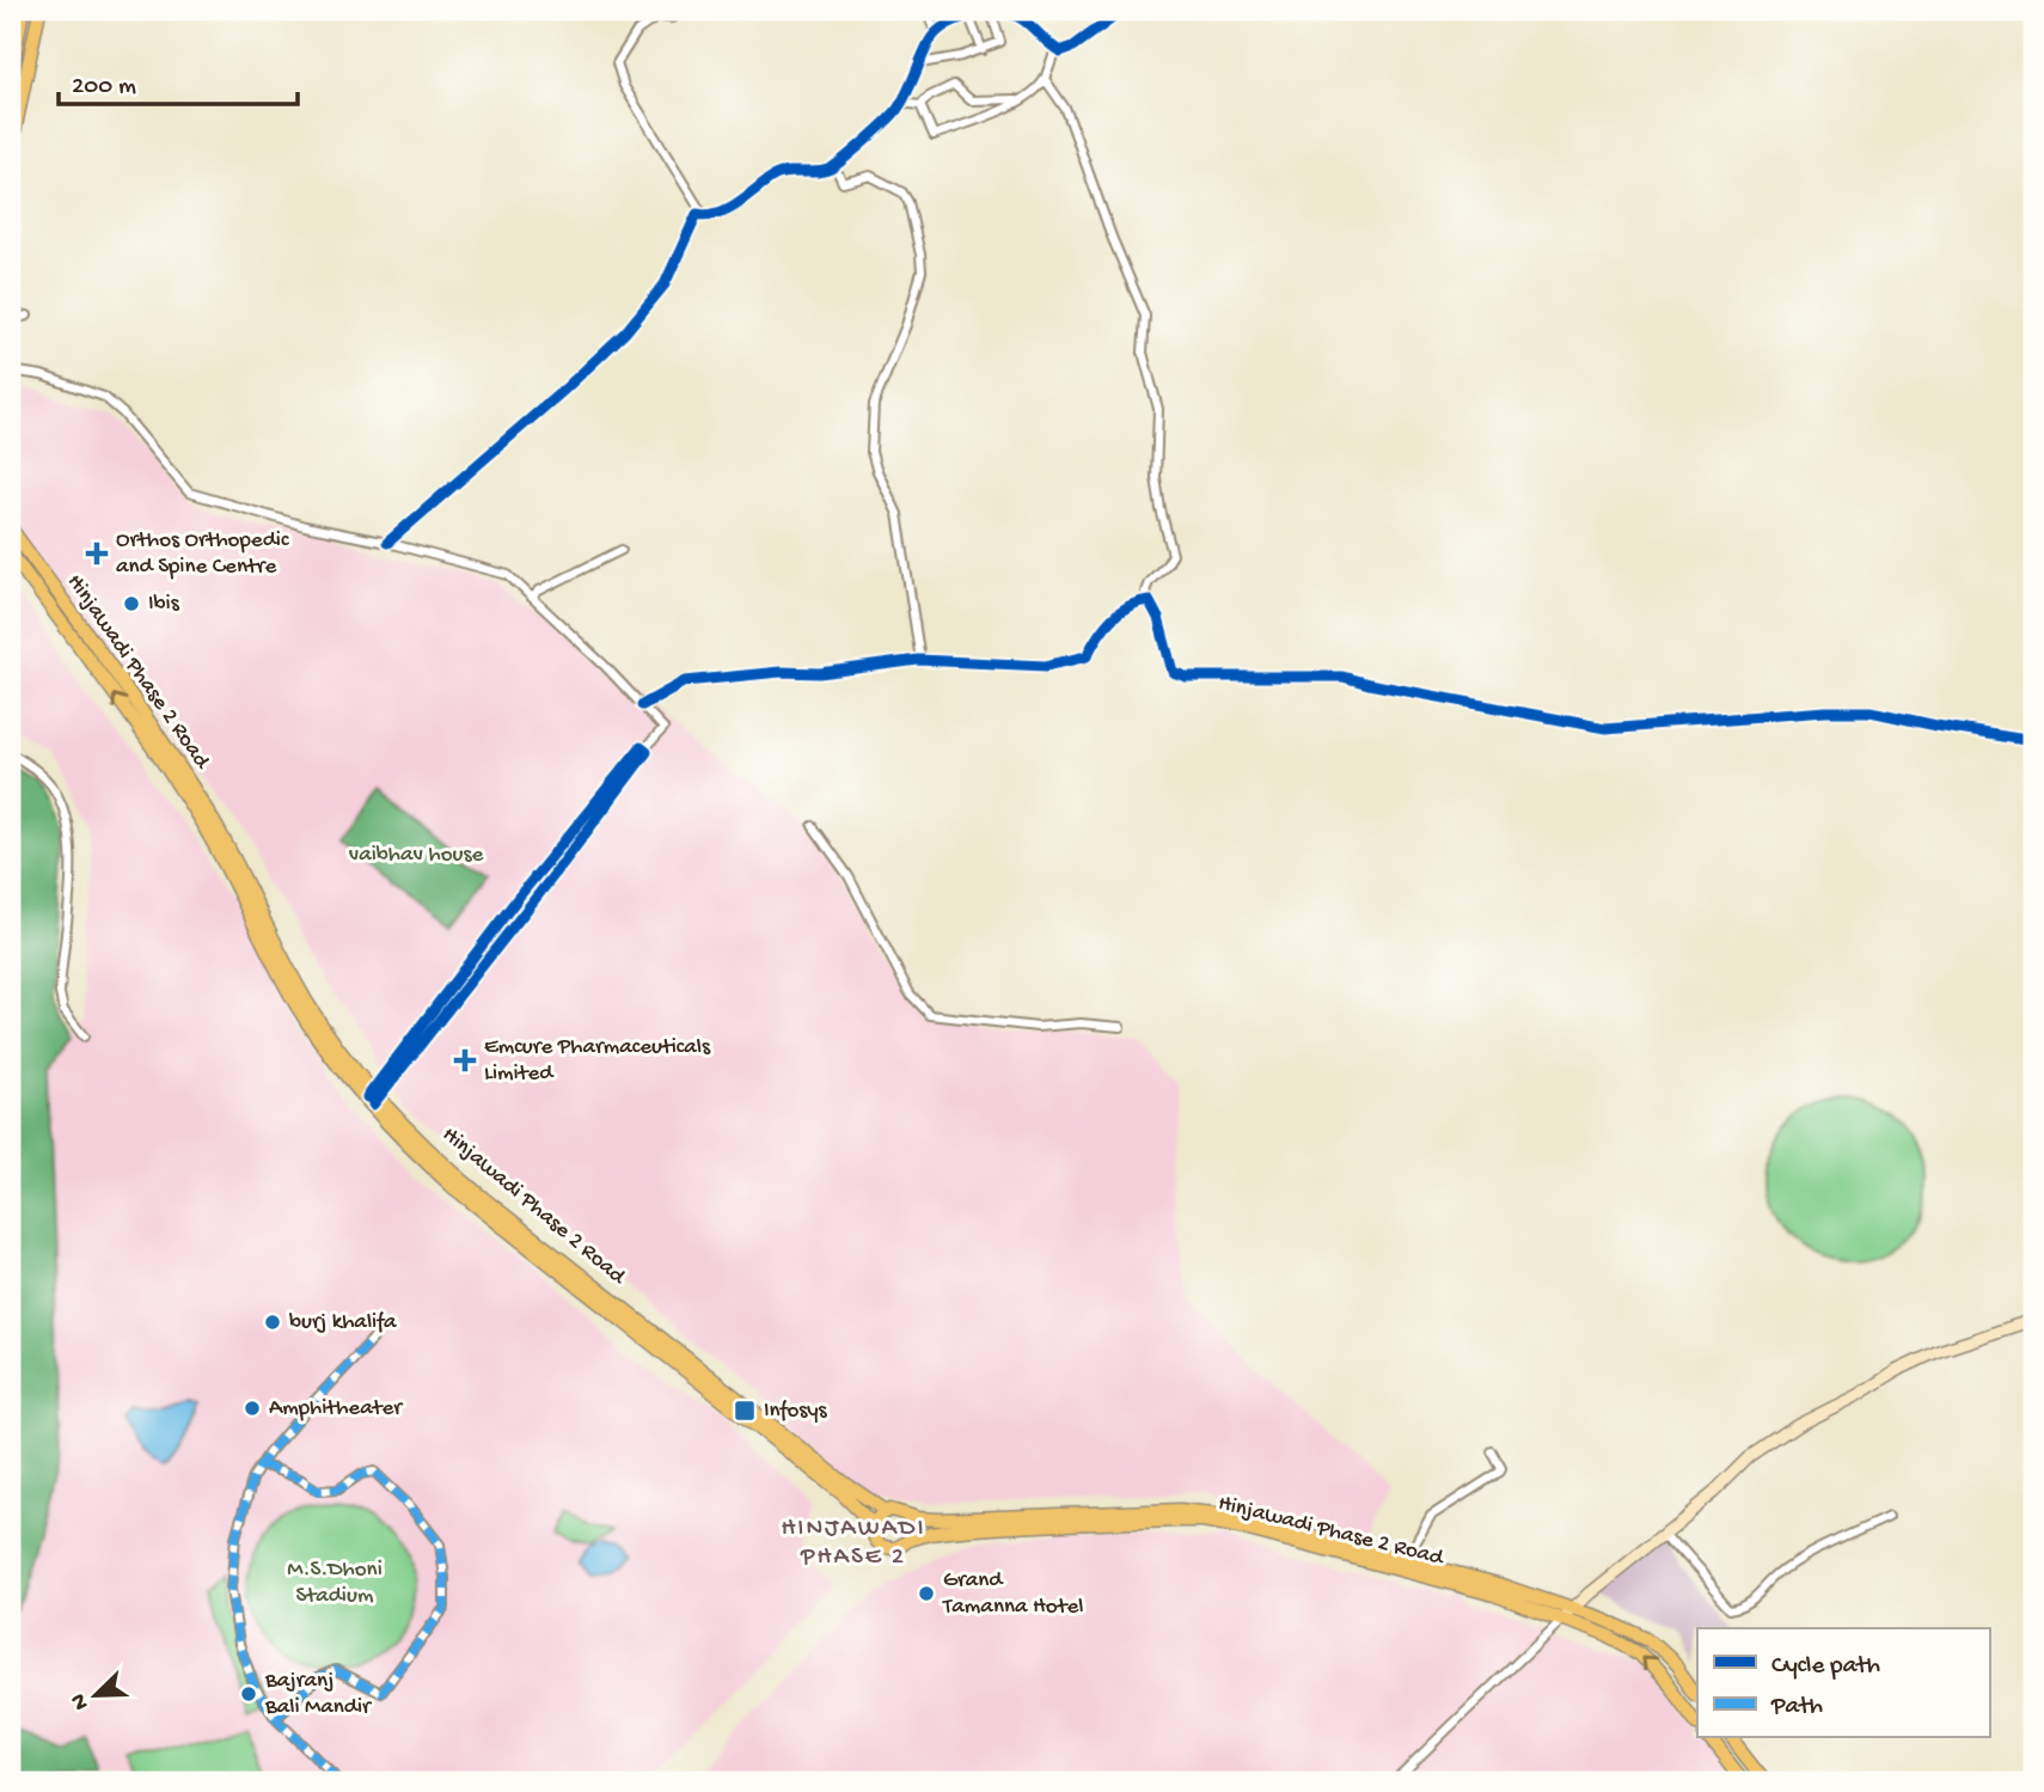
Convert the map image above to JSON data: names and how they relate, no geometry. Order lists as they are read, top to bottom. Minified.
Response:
{"streets":{"main road":["Hinjawadi Phase 2 Road"]},"districts":["HINJAWADI PHASE 2"],"parks":["vaibhav house","M.S.Dhoni Stadium"],"places":{"health":["Orthos Orthopedic and Spine Centre","Emcure Pharmaceuticals Limited"],"other":["Ibis","burj khalifa","Amphitheater","Grand Tamanna Hotel","Bajranj Bali Mandir"],"transit":["Infosys"]},"legend":["Cycle path","Path"],"scale_bar":"200 m","north":"bottom left"}
